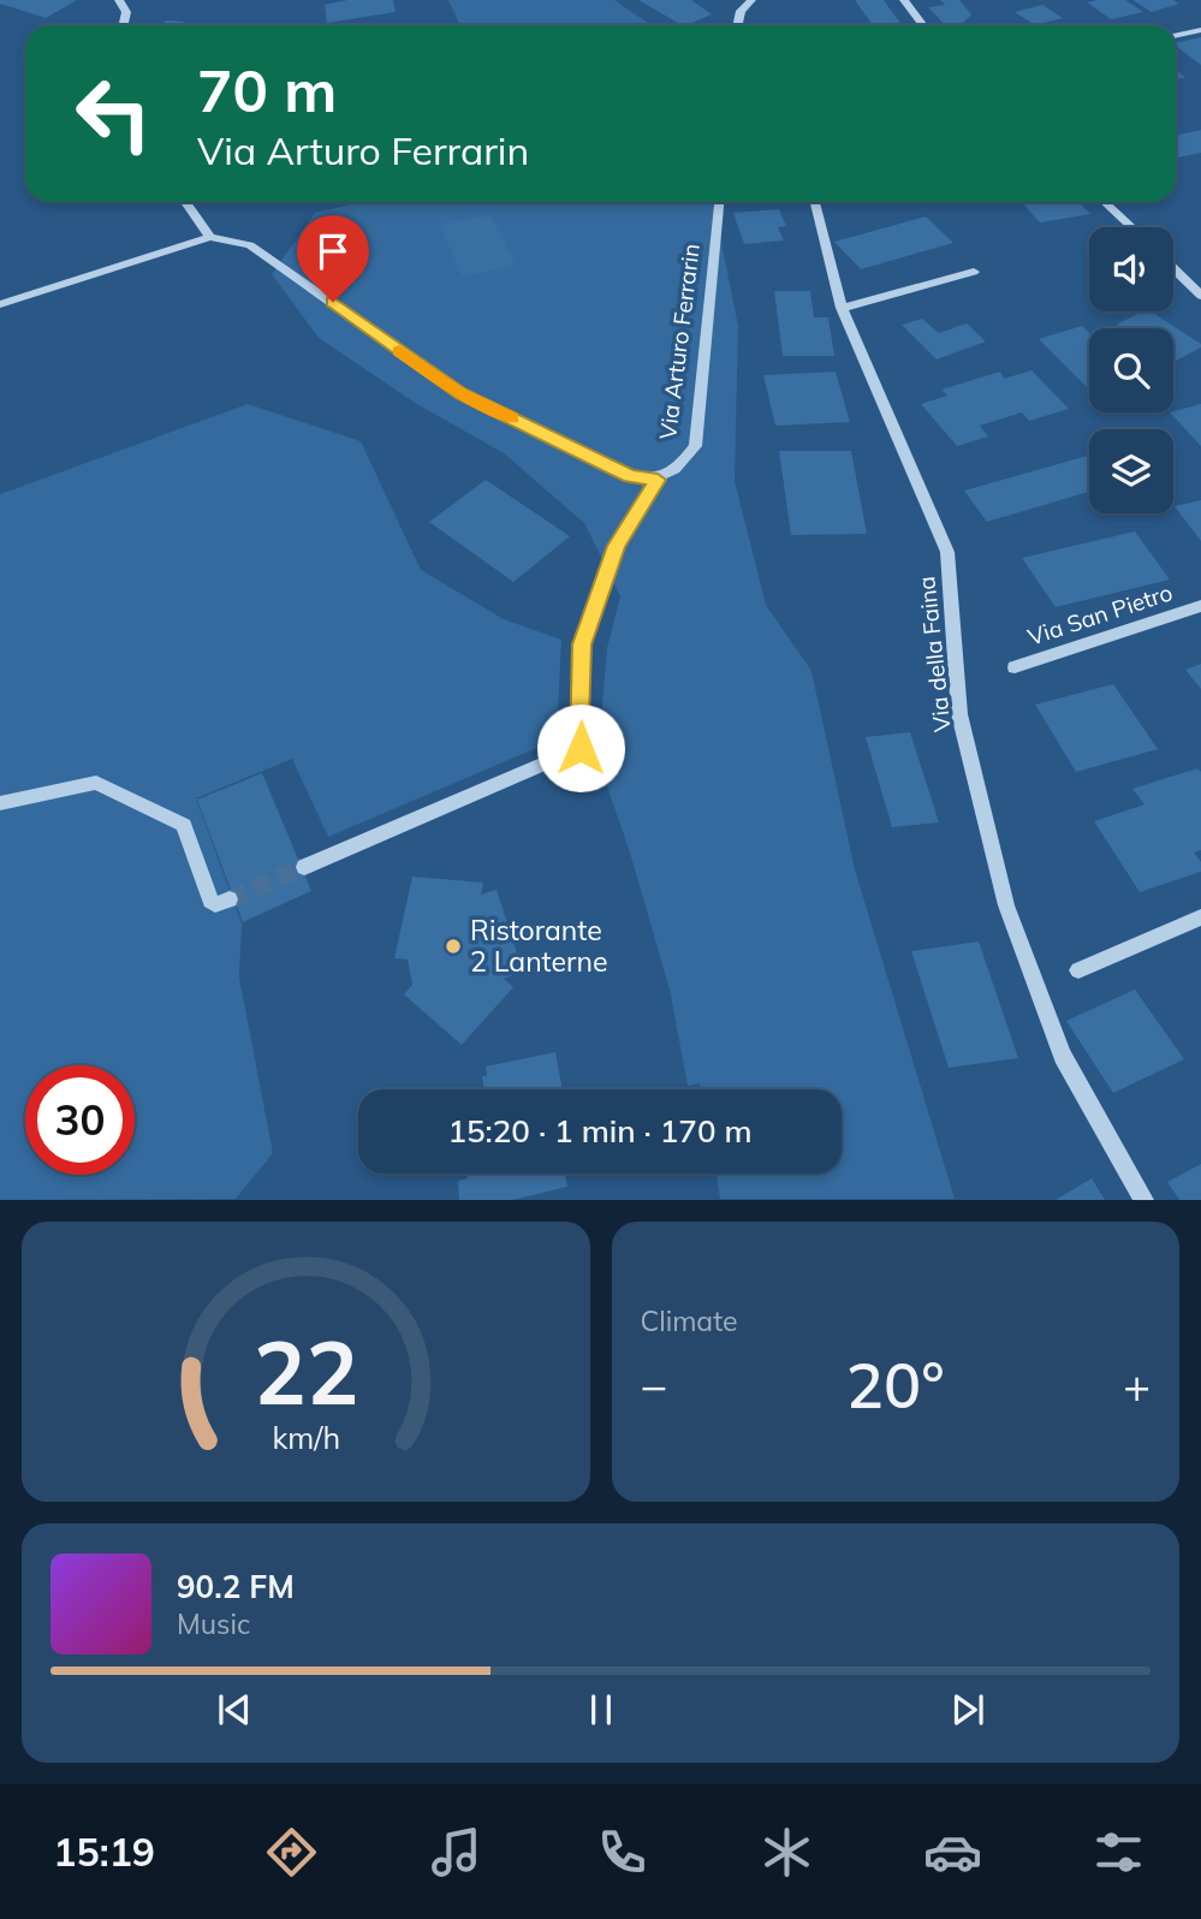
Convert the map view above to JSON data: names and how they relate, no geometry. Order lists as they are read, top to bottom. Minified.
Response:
{"streets":{"street":["Via Arturo Ferrarin","Via San Pietro","Via della Faina"]},"places":["Ristorante 2 Lanterne"],"page":{"turn":["70 m","Via Arturo Ferrarin"],"limit":"30","trip":"15:20 · 1 min · 170 m","tile":"Climate","heat":["−","20°","+"],"song":["90.2 FM","Music"],"tabs":"15:19","gauge":["22","km/h"]}}
